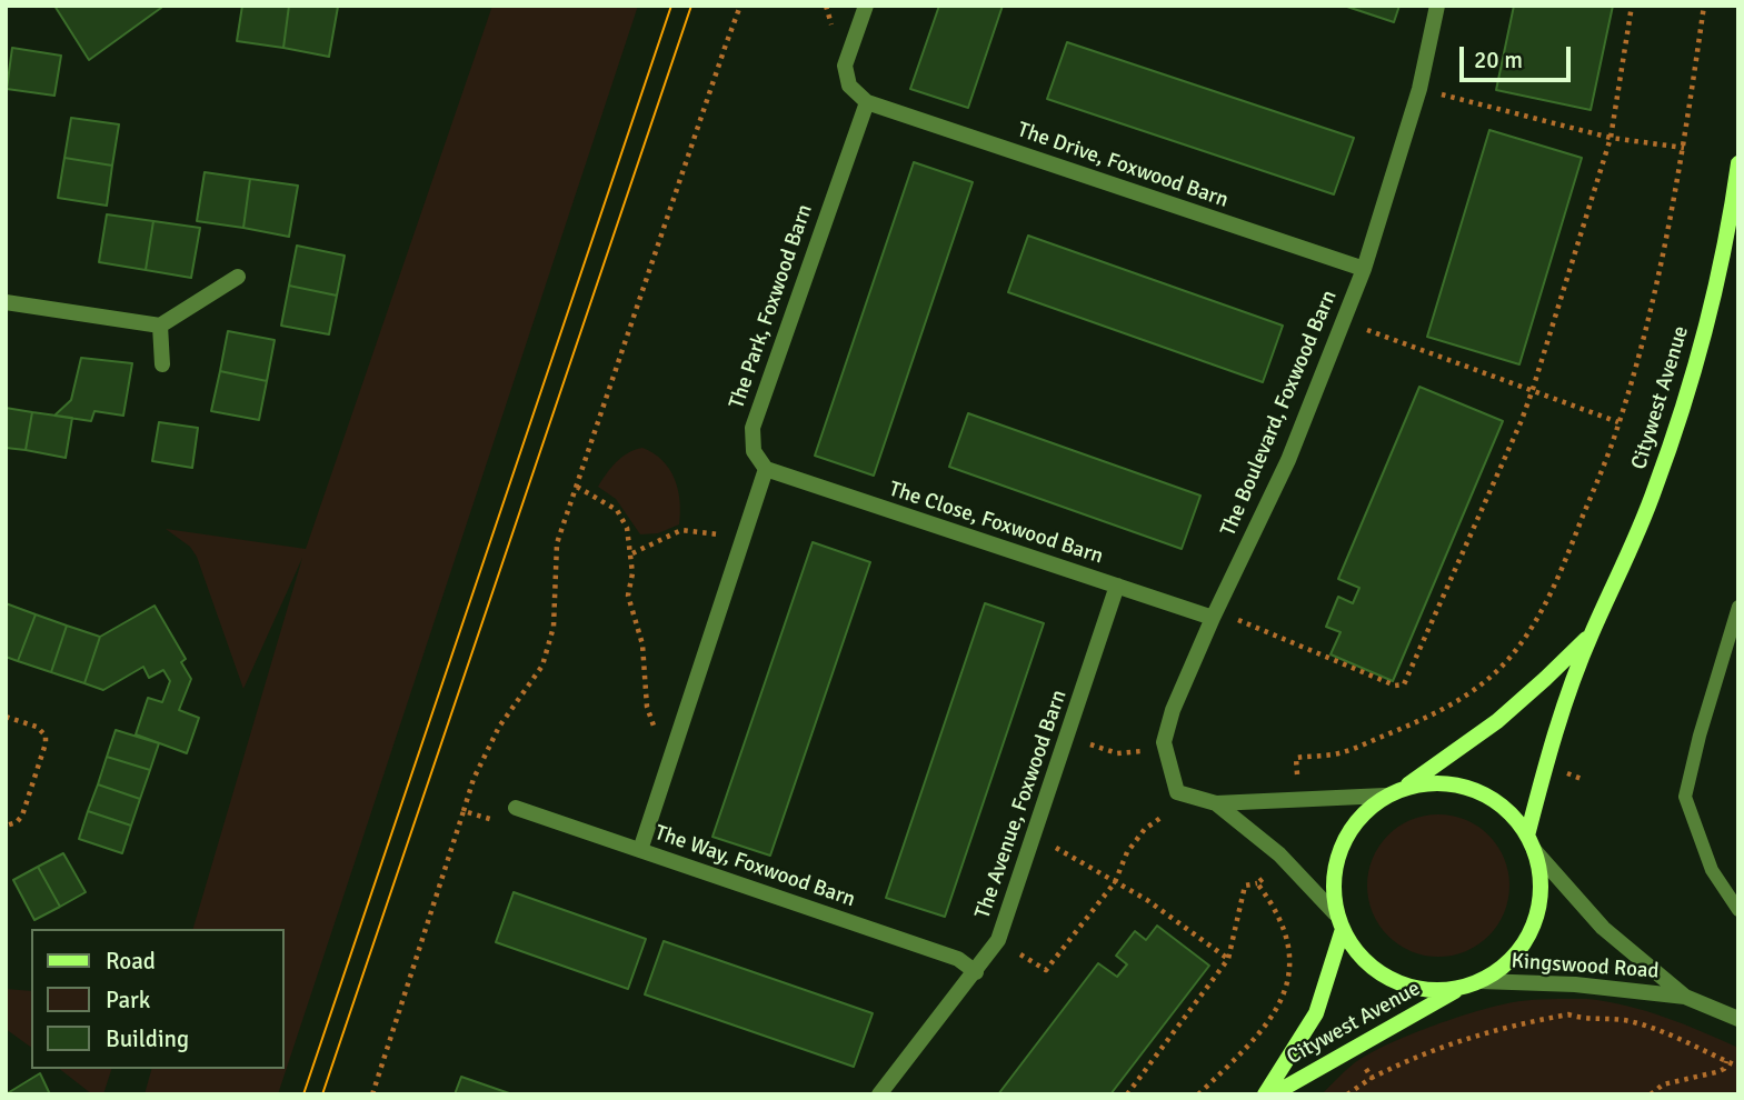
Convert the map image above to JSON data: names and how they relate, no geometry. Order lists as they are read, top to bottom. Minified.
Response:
{"streets":{"main road":["Citywest Avenue"],"street":["The Drive, Foxwood Barn","The Park, Foxwood Barn","The Boulevard, Foxwood Barn","The Close, Foxwood Barn","The Avenue, Foxwood Barn","The Way, Foxwood Barn","Kingswood Road"]},"crossings":[["The Drive, Foxwood Barn","The Park, Foxwood Barn"],["The Drive, Foxwood Barn","The Boulevard, Foxwood Barn"],["The Park, Foxwood Barn","The Close, Foxwood Barn"],["Citywest Avenue","Kingswood Road"],["The Boulevard, Foxwood Barn","The Close, Foxwood Barn"],["The Close, Foxwood Barn","The Avenue, Foxwood Barn"],["The Avenue, Foxwood Barn","The Way, Foxwood Barn"]],"legend":["Road","Park","Building"],"scale_bar":"20 m"}
